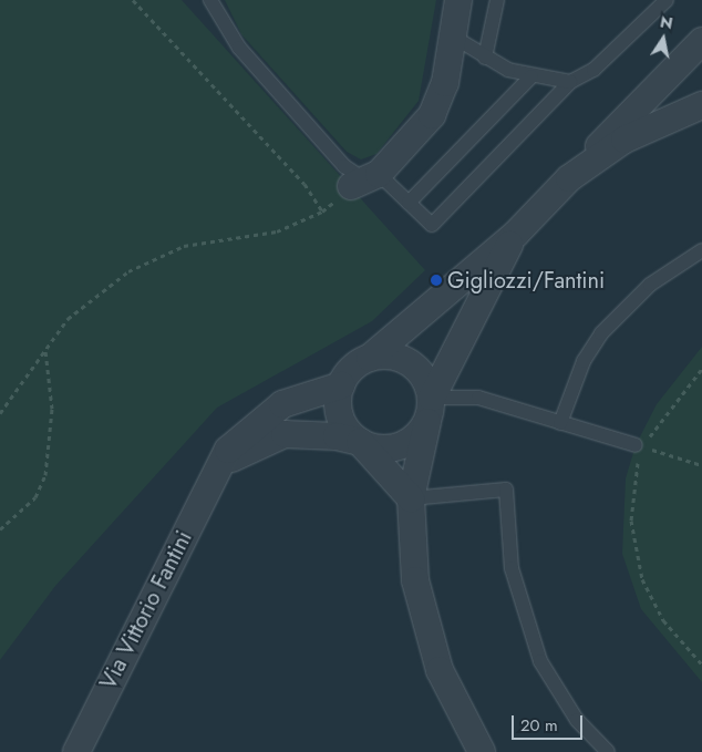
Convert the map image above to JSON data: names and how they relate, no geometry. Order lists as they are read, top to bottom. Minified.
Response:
{"streets":{"street":["Via Vittorio Fantini"]},"places":["Gigliozzi/Fantini"],"scale_bar":"20 m","north":"top"}
